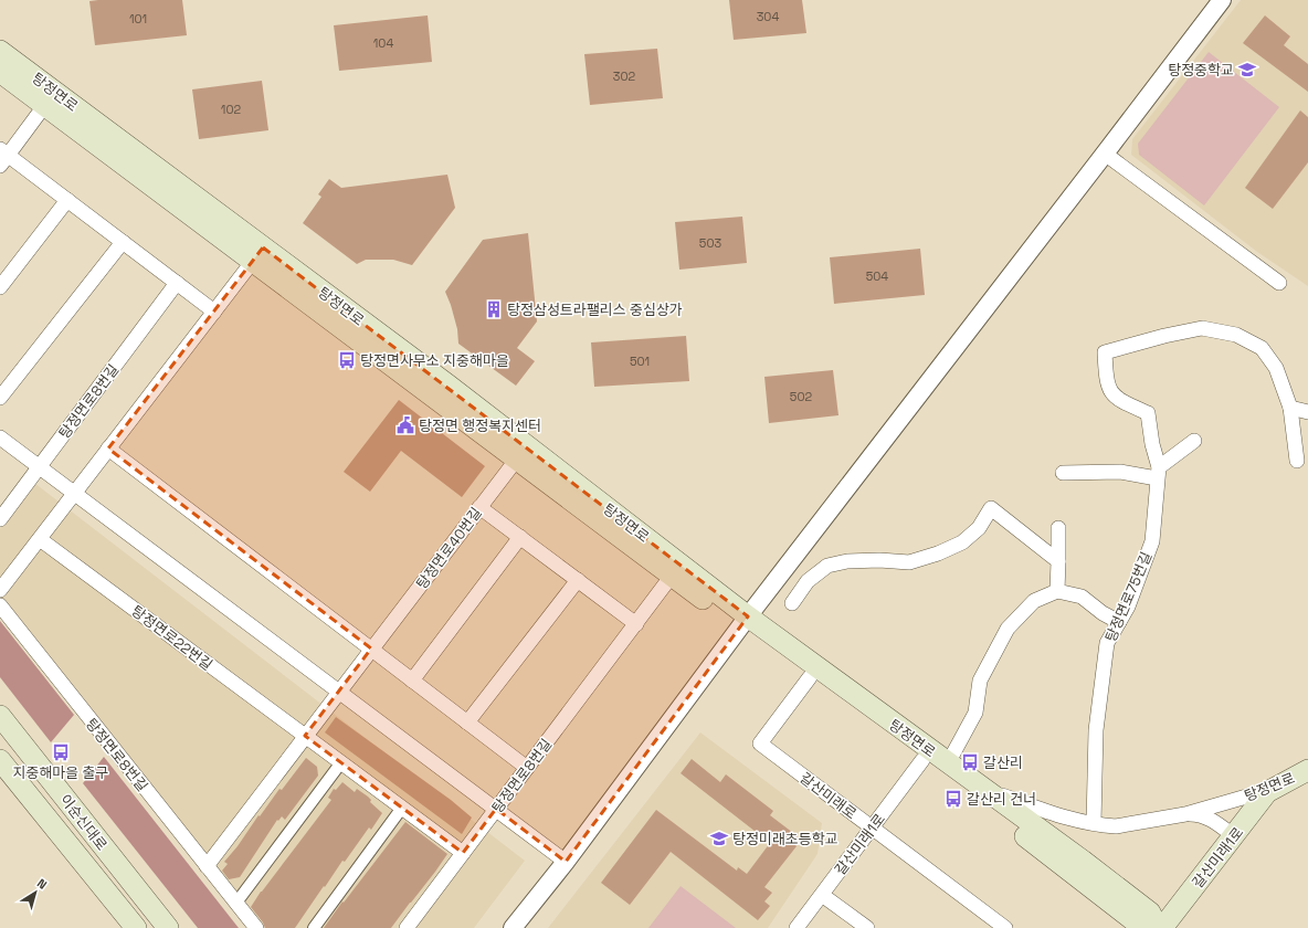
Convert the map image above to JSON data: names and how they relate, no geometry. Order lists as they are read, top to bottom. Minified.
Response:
{"streets":{"main road":["탕정면로","이순신대로","갈산미래1로"],"street":["탕정면로8번길","탕정면로40번길","탕정면로75번길","탕정면로22번길","갈산미래로"]},"crossings":[["탕정면로","탕정면로8번길"],["탕정면로","탕정면로40번길"],["탕정면로","탕정면로75번길"],["탕정면로","갈산미래로"],["탕정면로","갈산미래1로"],["탕정면로8번길","탕정면로40번길"],["탕정면로40번길","탕정면로22번길"],["갈산미래로","갈산미래1로"]],"places":{"school or university":["탕정중학교","탕정미래초등학교"],"building":["탕정삼성트라팰리스 중심상가"],"bus stop":["탕정면사무소 지중해마을","지중해마을 출구","갈산리","갈산리 건너"],"public building":["탕정면 행정복지센터"]},"house_numbers":["304","101","104","302","102","503","504","501","502"],"north":"top right"}
